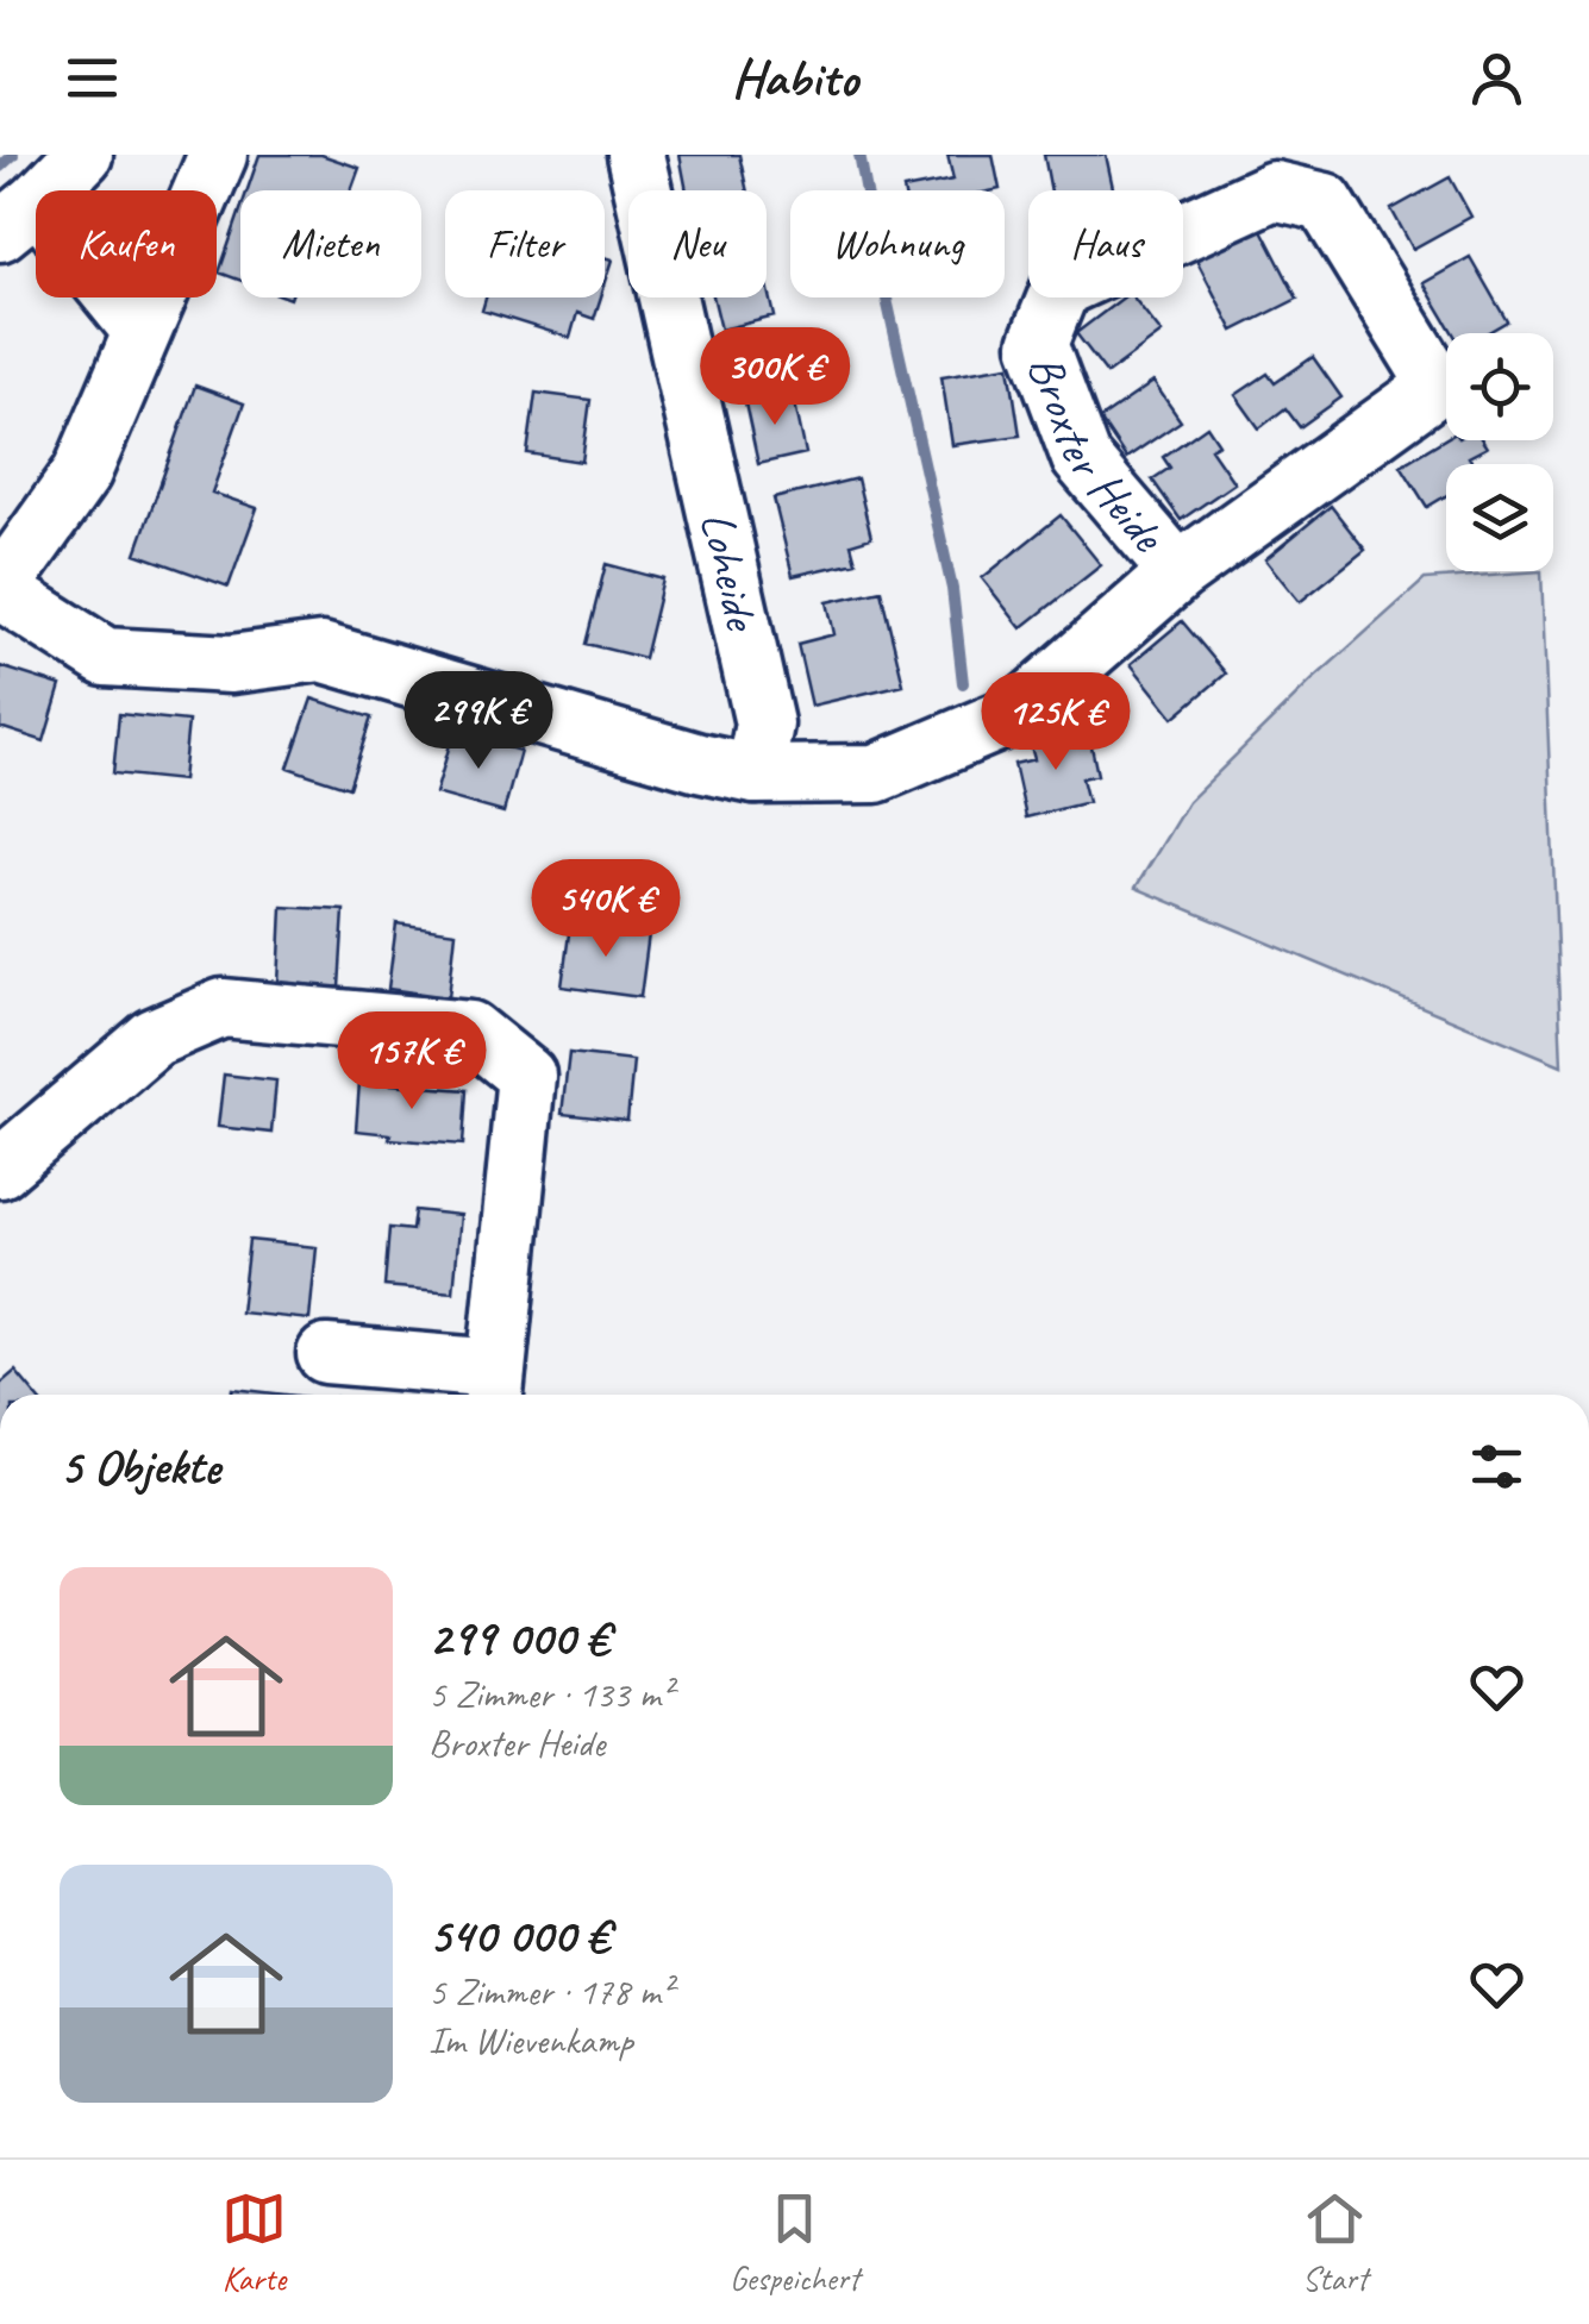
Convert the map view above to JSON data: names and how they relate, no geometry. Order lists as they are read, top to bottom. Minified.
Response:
{"streets":{"street":["Broxter Heide","Loheide"]},"crossings":[["Broxter Heide","Loheide"]],"page":{"header":"Habito","chip":["Kaufen","Mieten","Filter","Neu","Wohnung","Haus"],"price":["300K €","299K €","125K €","540K €","157K €"],"heading":"5 Objekte","list":[{"name":"299 000 €","note":"5 Zimmer · 133 m² · Broxter Heide"},{"name":"540 000 €","note":"5 Zimmer · 178 m² · Im Wievenkamp"}],"tabs":["Karte","Gespeichert","Start"]}}
